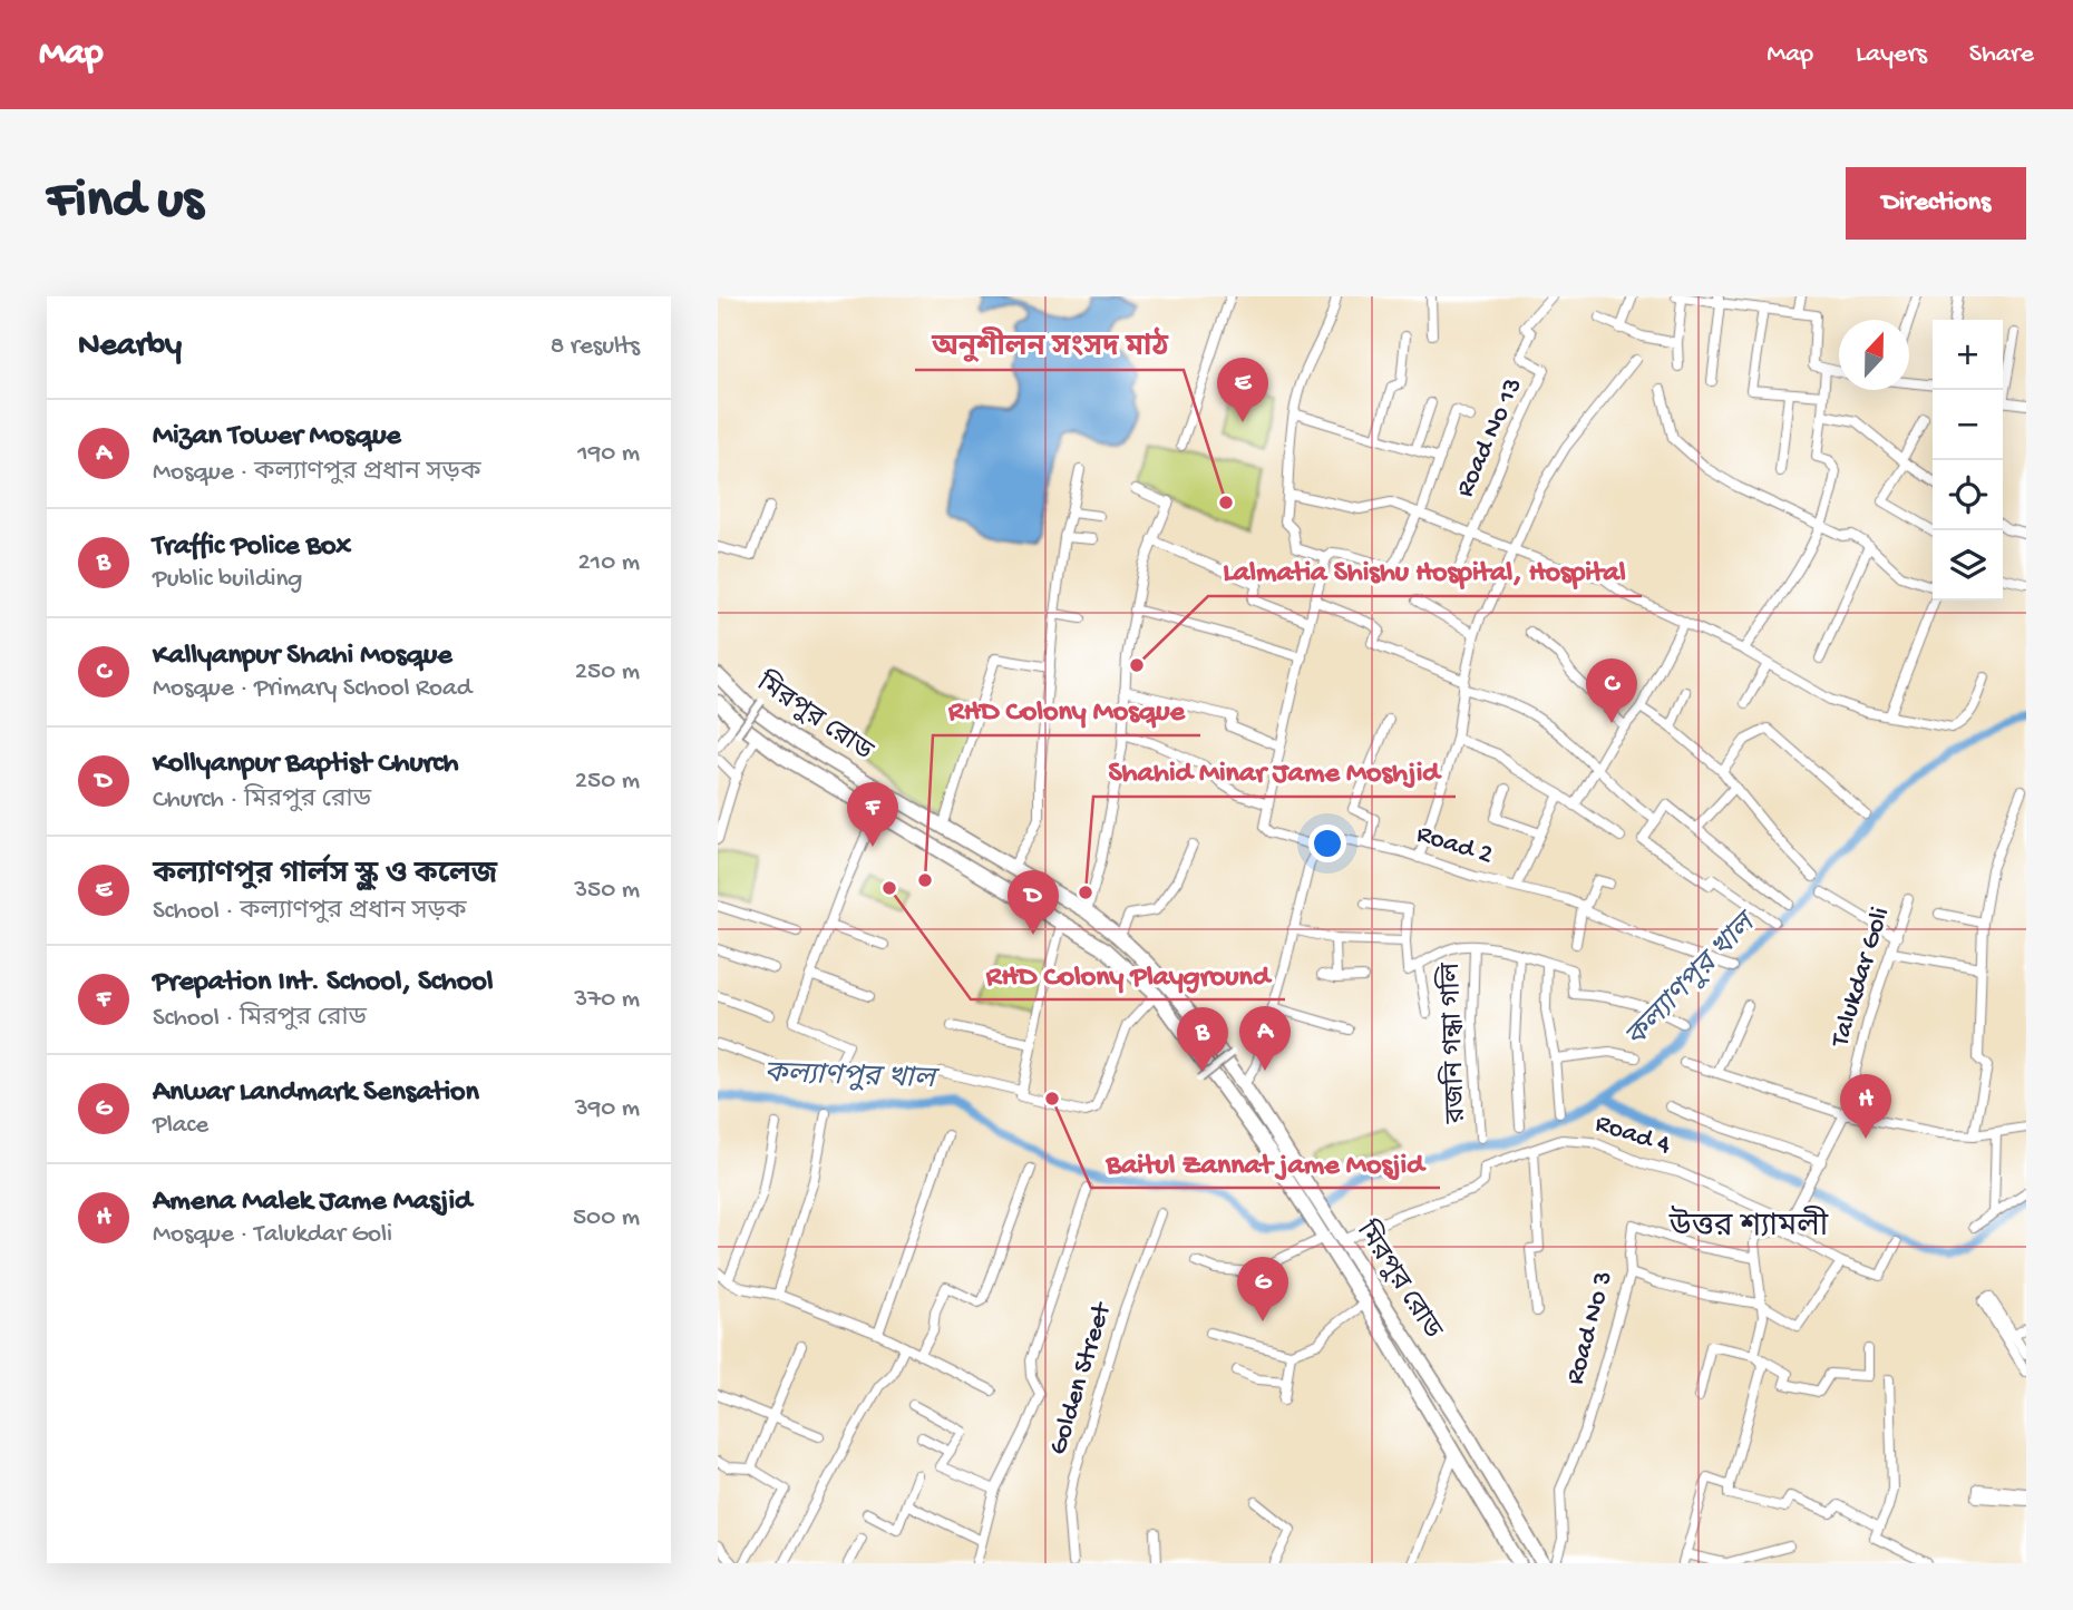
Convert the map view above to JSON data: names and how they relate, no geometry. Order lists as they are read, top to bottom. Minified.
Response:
{"streets":{"highway":["মিরপুর রোড"],"street":["Road No 13","Road 2","Talukdar Goli","রজনি গন্ধা গলি","Road 4","Road No 3","Golden Street"]},"crossings":[["মিরপুর রোড","Road 4"],["Talukdar Goli","Road 4"]],"districts":["উত্তর শ্যামলী"],"water":["কল্যাণপুর খাল"],"places":["অনুশীলন সংসদ মাঠ","Lalmatia Shishu Hospital, Hospital","RHD Colony Mosque","RHD Colony Playground","Shahid Minar Jame Moshjid","Baitul Zannat jame Mosjid"],"north":"top","page":{"header":"Map","nav":["Map","Layers","Share"],"buttons":"Directions","title":"Find us","heading":["Nearby","8 results"],"map_buttons":["+","−"],"pins":["E","C","F","D","A","B","H","G"],"list":[{"mark":"A","name":"Mizan Tower Mosque","note":"Mosque · কল্যাণপুর প্রধান সড়ক","value":"190 m"},{"mark":"B","name":"Traffic Police Box","note":"Public building","value":"210 m"},{"mark":"C","name":"Kallyanpur Shahi Mosque","note":"Mosque · Primary School Road","value":"250 m"},{"mark":"D","name":"Kollyanpur Baptist Church","note":"Church · মিরপুর রোড","value":"250 m"},{"mark":"E","name":"কল্যাণপুর গার্লস স্কুল ও কলেজ","note":"School · কল্যাণপুর প্রধান সড়ক","value":"350 m"},{"mark":"F","name":"Prepation Int. School, School","note":"School · মিরপুর রোড","value":"370 m"},{"mark":"G","name":"Anwar Landmark Sensation","note":"Place","value":"390 m"},{"mark":"H","name":"Amena Malek Jame Masjid","note":"Mosque · Talukdar Goli","value":"500 m"}]}}
